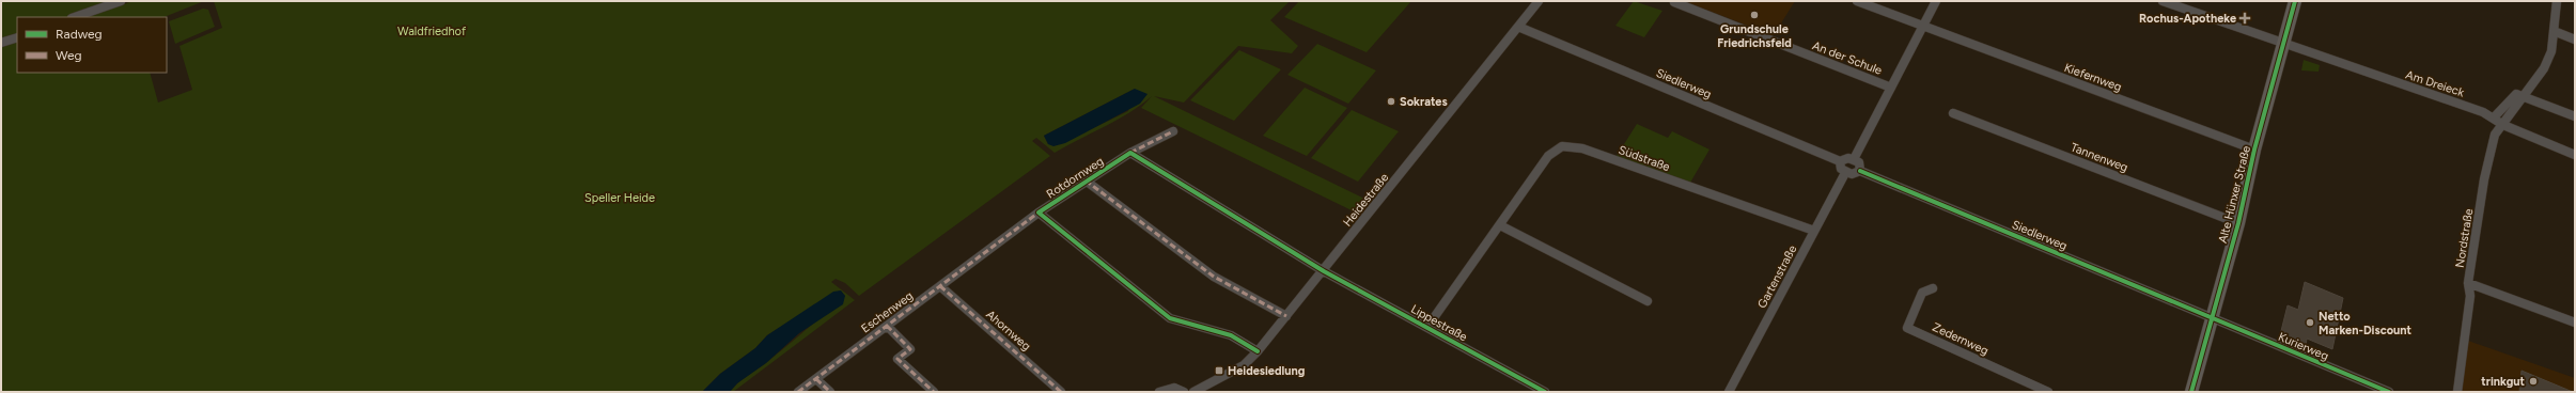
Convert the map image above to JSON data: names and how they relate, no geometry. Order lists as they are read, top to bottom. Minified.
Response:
{"streets":{"street":["An der Schule","Kiefernweg","Siedlerweg","Am Dreieck","Tannenweg","Südstraße","Rotdornweg","Alte Hünxer Straße","Heidestraße","Nordstraße","Gartenstraße","Eschenweg","Lippestraße","Ahornweg","Zedernweg","Kurierweg"]},"crossings":[["Kiefernweg","Alte Hünxer Straße"],["Siedlerweg","Alte Hünxer Straße"],["Siedlerweg","Heidestraße"],["Siedlerweg","Gartenstraße"],["Siedlerweg","Kurierweg"],["Am Dreieck","Alte Hünxer Straße"],["Am Dreieck","Nordstraße"],["Tannenweg","Alte Hünxer Straße"],["Südstraße","Gartenstraße"],["Südstraße","Lippestraße"],["Rotdornweg","Heidestraße"],["Rotdornweg","Eschenweg"],["Alte Hünxer Straße","Kurierweg"],["Heidestraße","Lippestraße"],["Eschenweg","Ahornweg"]],"parks":["Waldfriedhof","Speller Heide"],"places":{"other":["Grundschule Friedrichsfeld","Sokrates","Netto Marken-Discount","trinkgut"],"health":["Rochus-Apotheke"],"transit":["Heidesiedlung"]},"legend":["Radweg","Weg"]}
